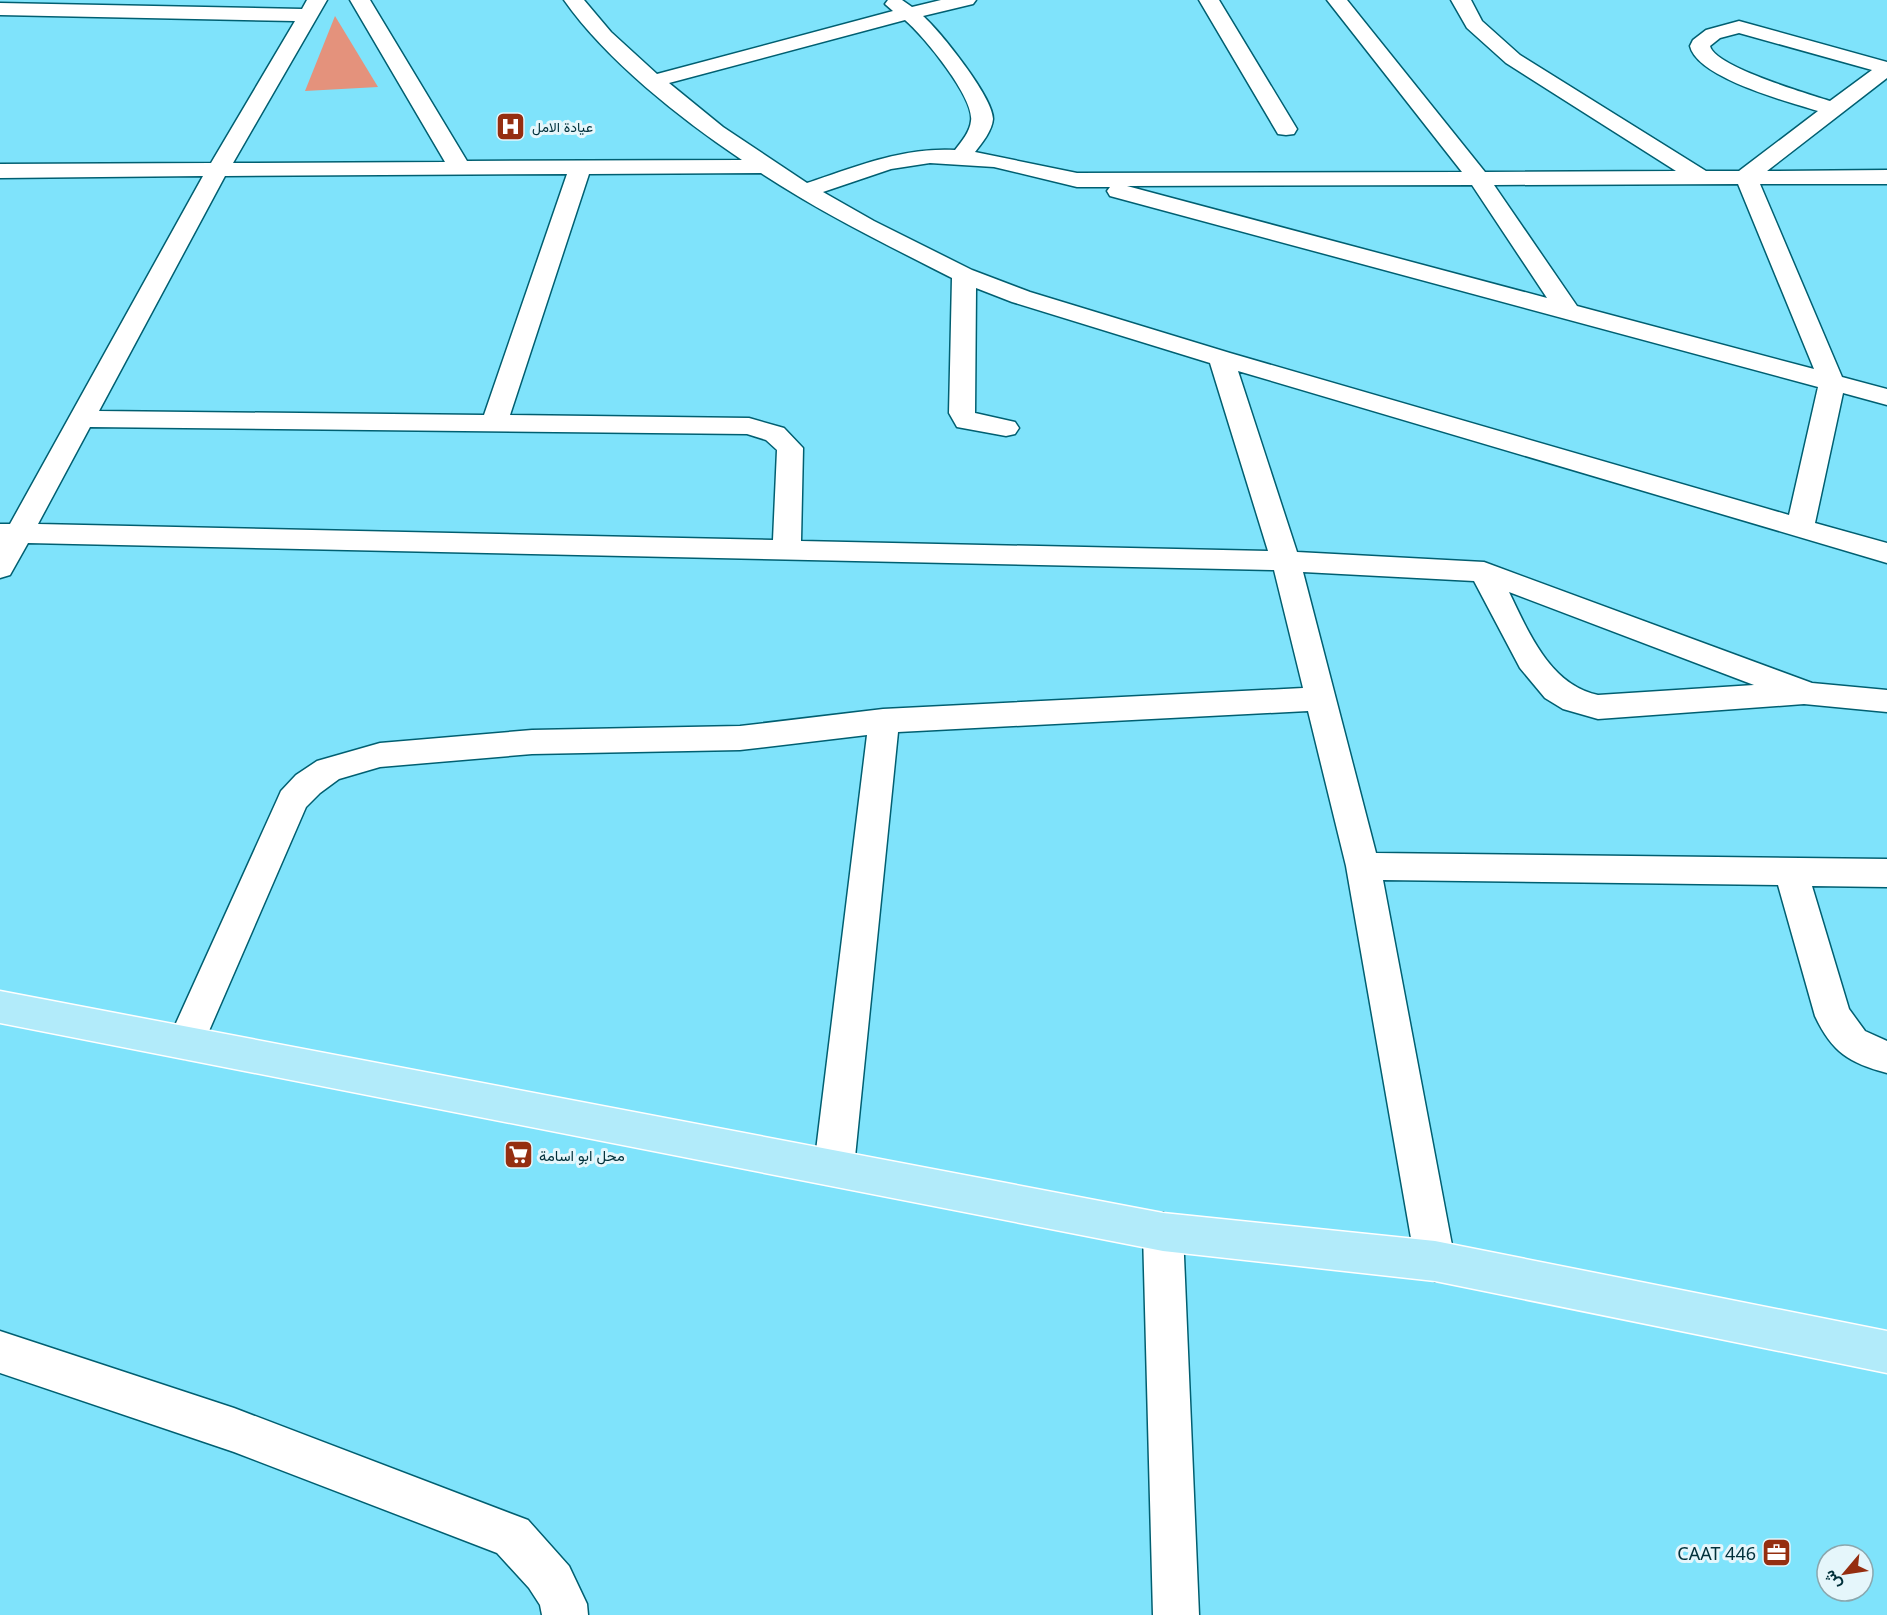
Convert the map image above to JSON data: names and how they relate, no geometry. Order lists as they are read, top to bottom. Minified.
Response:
{"places":{"hospital":["عيادة الامل"],"supermarket":["محل ابو اسامة"],"office":["CAAT 446"]},"north":"bottom left"}
